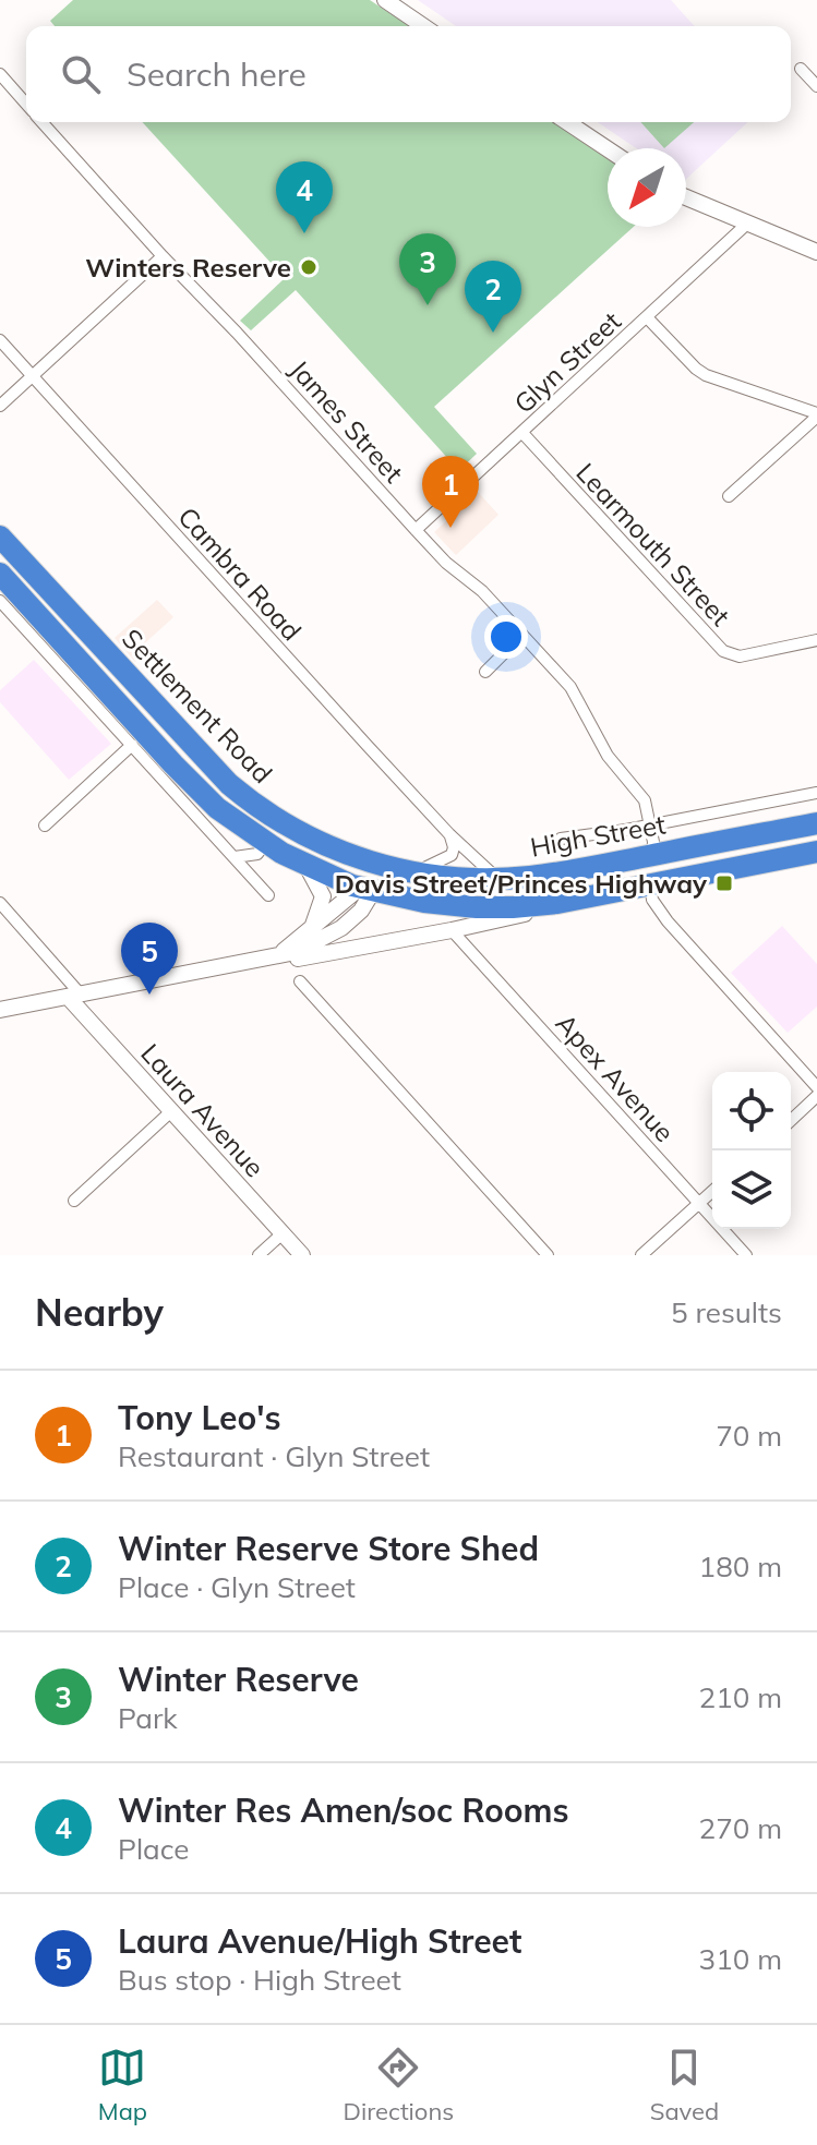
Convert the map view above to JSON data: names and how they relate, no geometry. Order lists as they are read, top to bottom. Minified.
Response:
{"streets":{"highway":["Settlement Road","High Street"],"street":["Glyn Street","James Street","Learmouth Street","Cambra Road","Apex Avenue","Laura Avenue"]},"crossings":[["Glyn Street","James Street"],["Glyn Street","Learmouth Street"],["James Street","High Street"],["Cambra Road","High Street"],["Settlement Road","High Street"]],"places":{"other":["Winters Reserve"],"transit":["Davis Street/Princes Highway"]},"north":"bottom left","page":{"search":"Search here","pins":["4","3","2","1","5"],"heading":["Nearby","5 results"],"list":[{"mark":"1","name":"Tony Leo's","note":"Restaurant · Glyn Street","value":"70 m"},{"mark":"2","name":"Winter Reserve Store Shed","note":"Place · Glyn Street","value":"180 m"},{"mark":"3","name":"Winter Reserve","note":"Park","value":"210 m"},{"mark":"4","name":"Winter Res Amen/soc Rooms","note":"Place","value":"270 m"},{"mark":"5","name":"Laura Avenue/High Street","note":"Bus stop · High Street","value":"310 m"}],"nav":["Map","Directions","Saved"]}}
